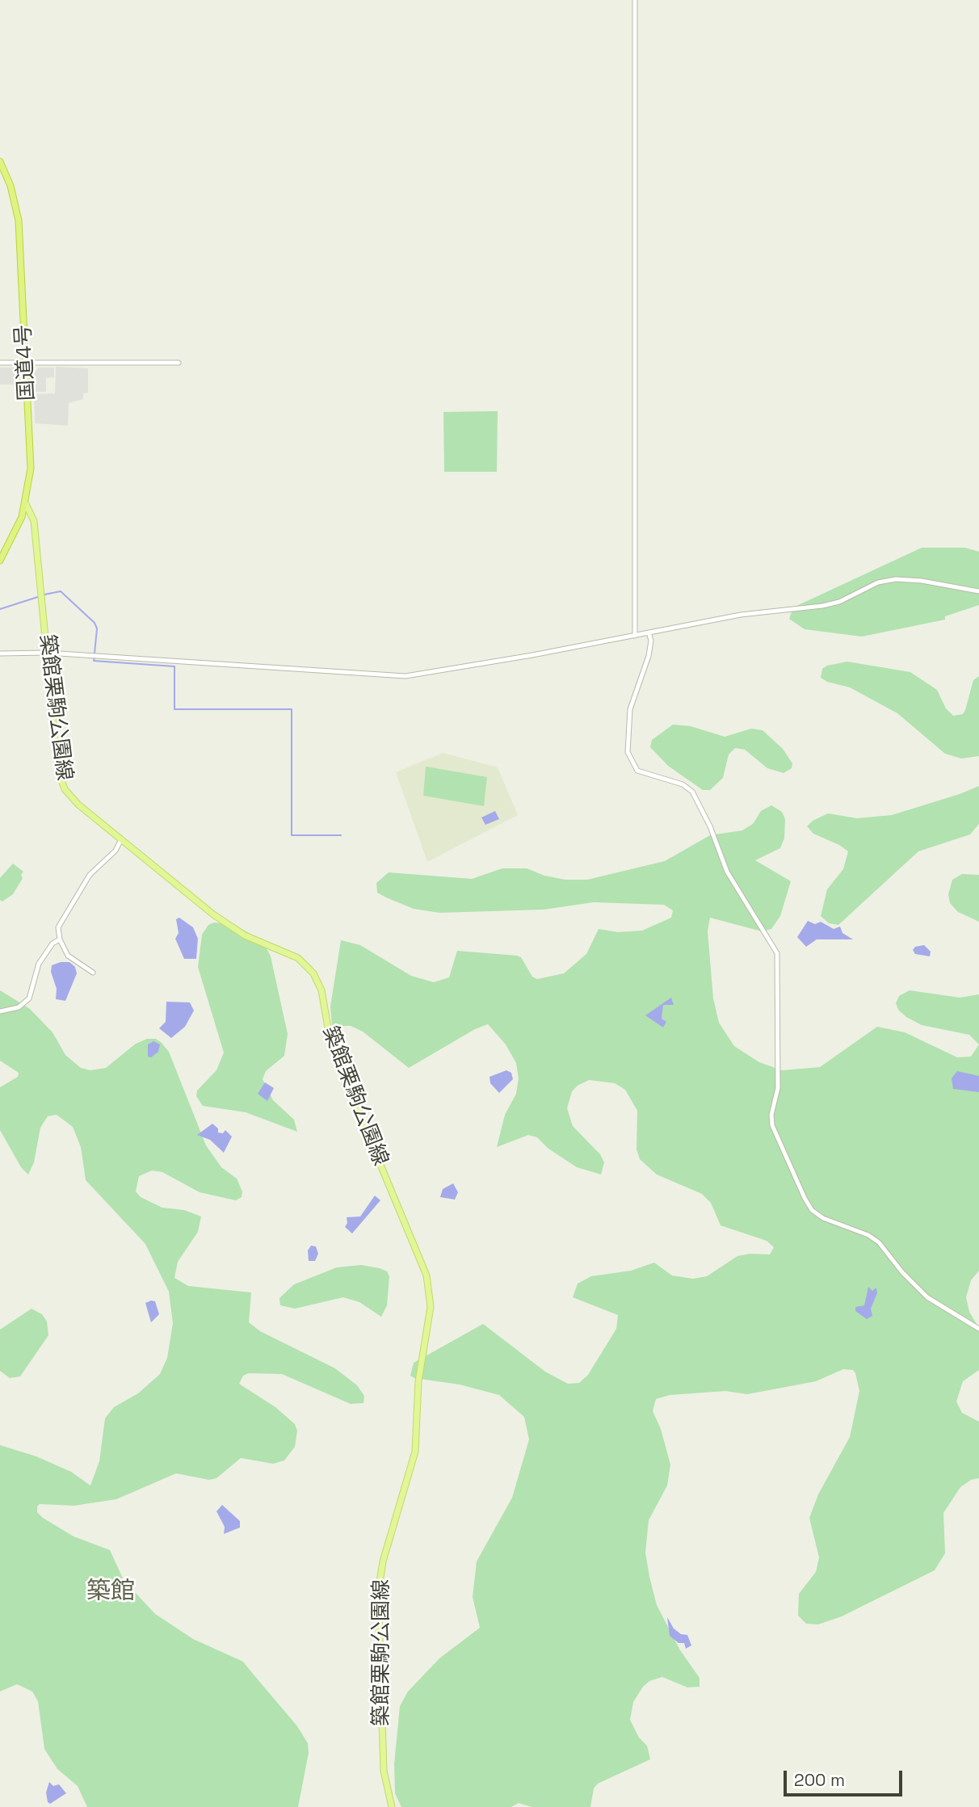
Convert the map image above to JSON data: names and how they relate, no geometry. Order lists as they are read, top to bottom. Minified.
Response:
{"streets":{"highway":["国道4号"],"main road":["築館栗駒公園線"]},"crossings":[["国道4号","築館栗駒公園線"]],"districts":["築館"],"scale_bar":"200 m"}
